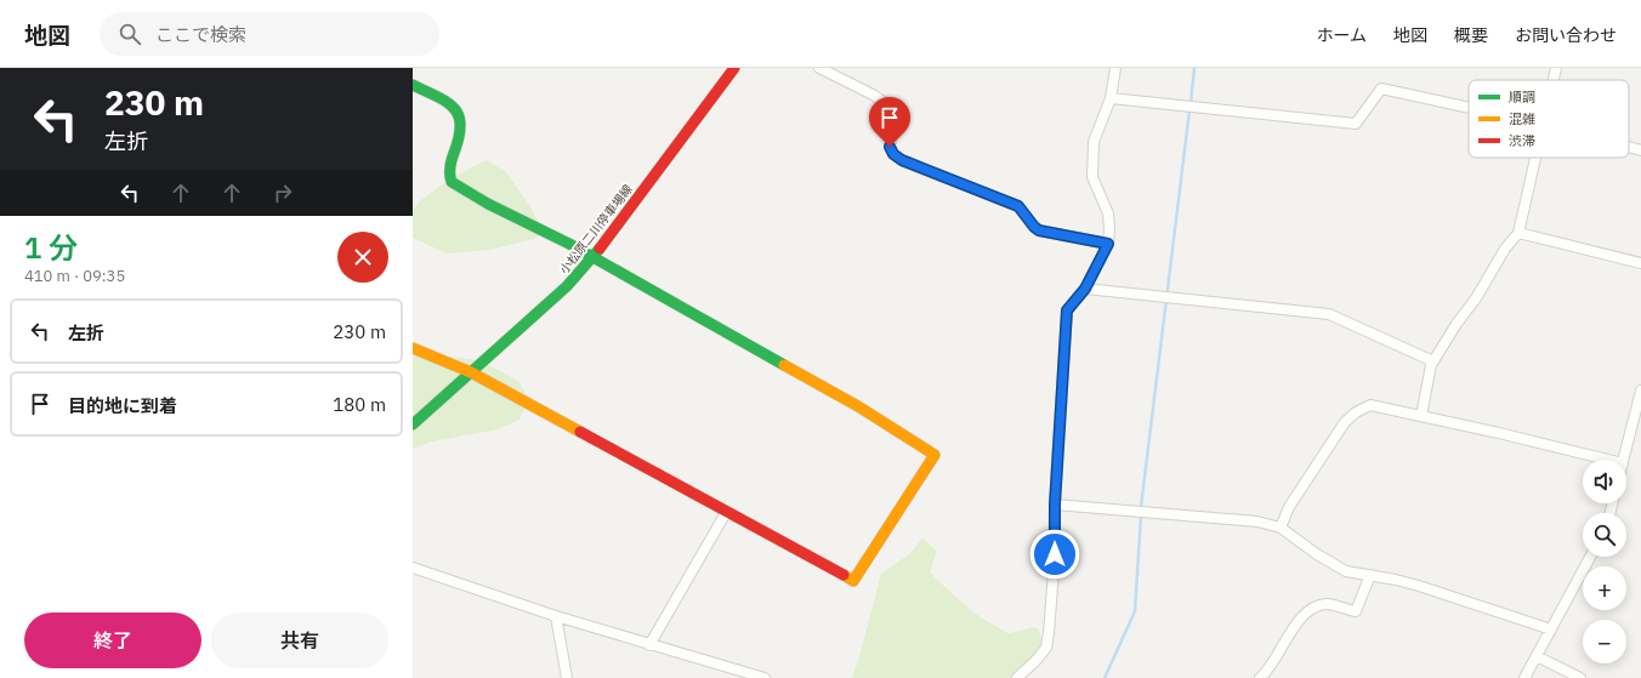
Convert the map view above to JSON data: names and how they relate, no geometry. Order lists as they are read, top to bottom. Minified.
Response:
{"streets":{"street":["小松原二川停車場線"]},"legend":["順調","混雑","渋滞"],"page":{"header":"地図","search":"ここで検索","nav":["ホーム","地図","概要","お問い合わせ"],"turn":["230 m","左折"],"heading":["1 分","410 m · 09:35"],"list":[{"name":"左折","value":"230 m"},{"name":"目的地に到着","value":"180 m"}],"map_buttons":["+","−"],"buttons":["終了","共有"]}}
